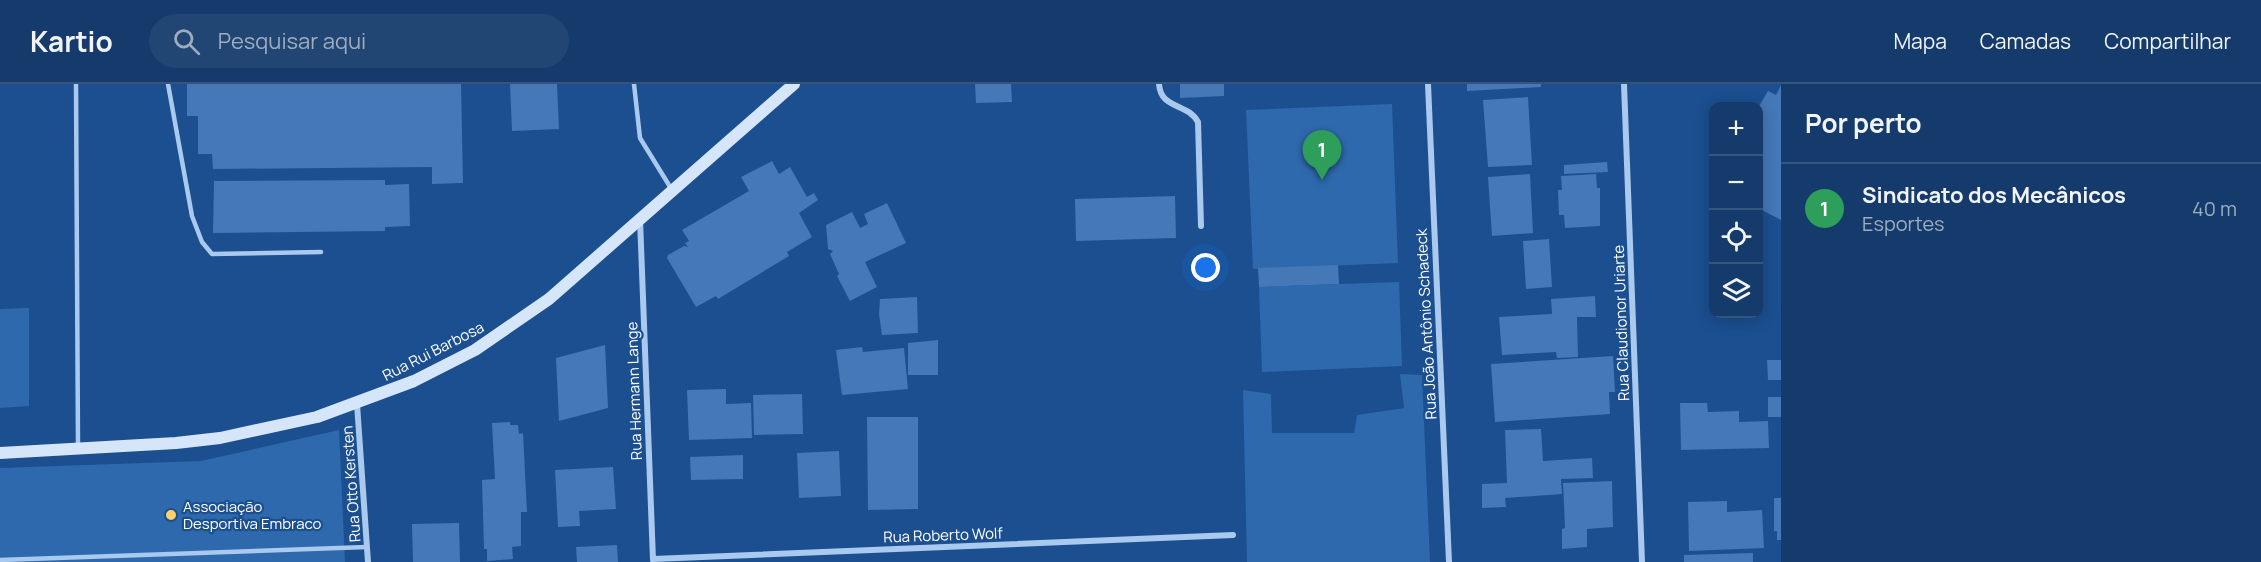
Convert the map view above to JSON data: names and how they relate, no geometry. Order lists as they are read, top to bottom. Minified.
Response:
{"streets":{"main road":["Rua Rui Barbosa"],"street":["Rua Claudionor Uriarte","Rua João Antônio Schadeck","Rua Hermann Lange","Rua Otto Kersten","Rua Roberto Wolf"]},"crossings":[["Rua Rui Barbosa","Rua Hermann Lange"],["Rua Rui Barbosa","Rua Otto Kersten"],["Rua Hermann Lange","Rua Roberto Wolf"]],"places":["Associação Desportiva Embraco"],"page":{"header":"Kartio","search":"Pesquisar aqui","nav":["Mapa","Camadas","Compartilhar"],"heading":"Por perto","map_buttons":["+","−"],"pins":"1","list":[{"mark":"1","name":"Sindicato dos Mecânicos","note":"Esportes","value":"40 m"}]}}
